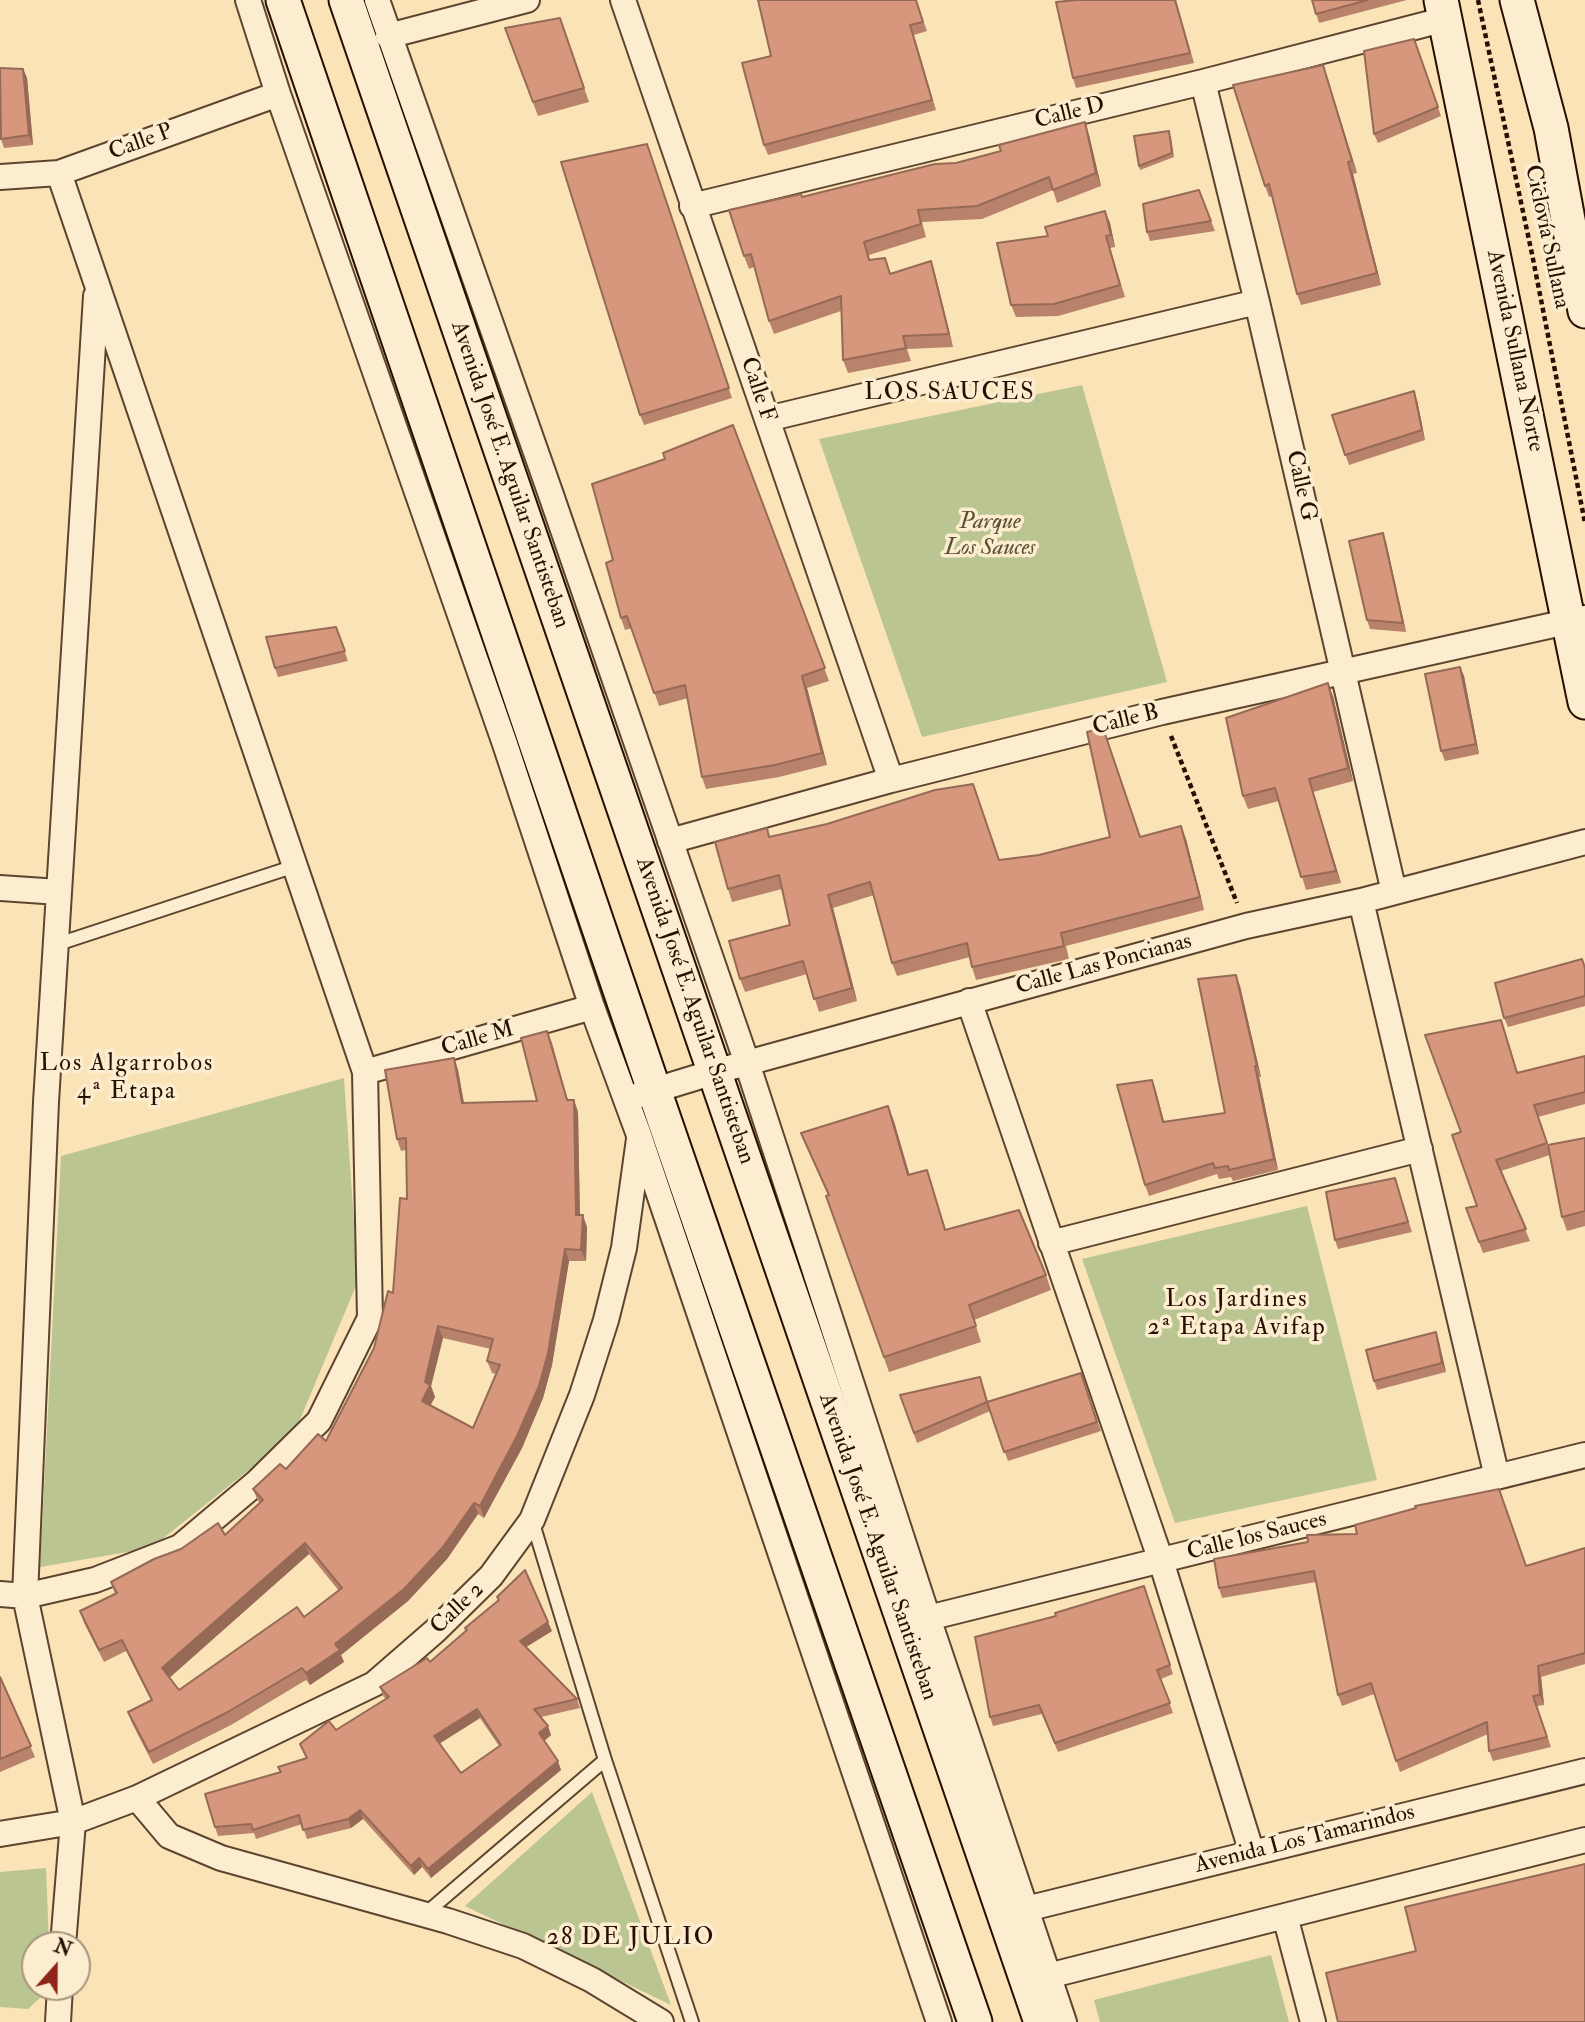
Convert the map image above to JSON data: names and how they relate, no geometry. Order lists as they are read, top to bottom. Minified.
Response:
{"streets":{"main road":["Avenida Sullana Norte","Avenida José E. Aguilar Santisteban"],"street":["Calle D","Calle P","Calle F","Calle G","Calle B","Calle Las Poncianas","Calle M","Calle los Sauces","Calle 2","Avenida Los Tamarindos"],"path":["Ciclovía Sullana"]},"crossings":[["Calle D","Avenida Sullana Norte"],["Calle D","Calle F"],["Calle D","Calle G"],["Avenida Sullana Norte","Calle B"],["Calle F","Calle B"],["Avenida José E. Aguilar Santisteban","Calle B"],["Avenida José E. Aguilar Santisteban","Calle Las Poncianas"],["Avenida José E. Aguilar Santisteban","Calle los Sauces"],["Avenida José E. Aguilar Santisteban","Avenida Los Tamarindos"],["Calle G","Calle B"],["Calle G","Calle Las Poncianas"]],"districts":["LOS SAUCES","Los Algarrobos 4ª Etapa","Los Jardines 2ª Etapa Avifap","28 DE JULIO"],"parks":["Parque Los Sauces"],"north":"top"}
